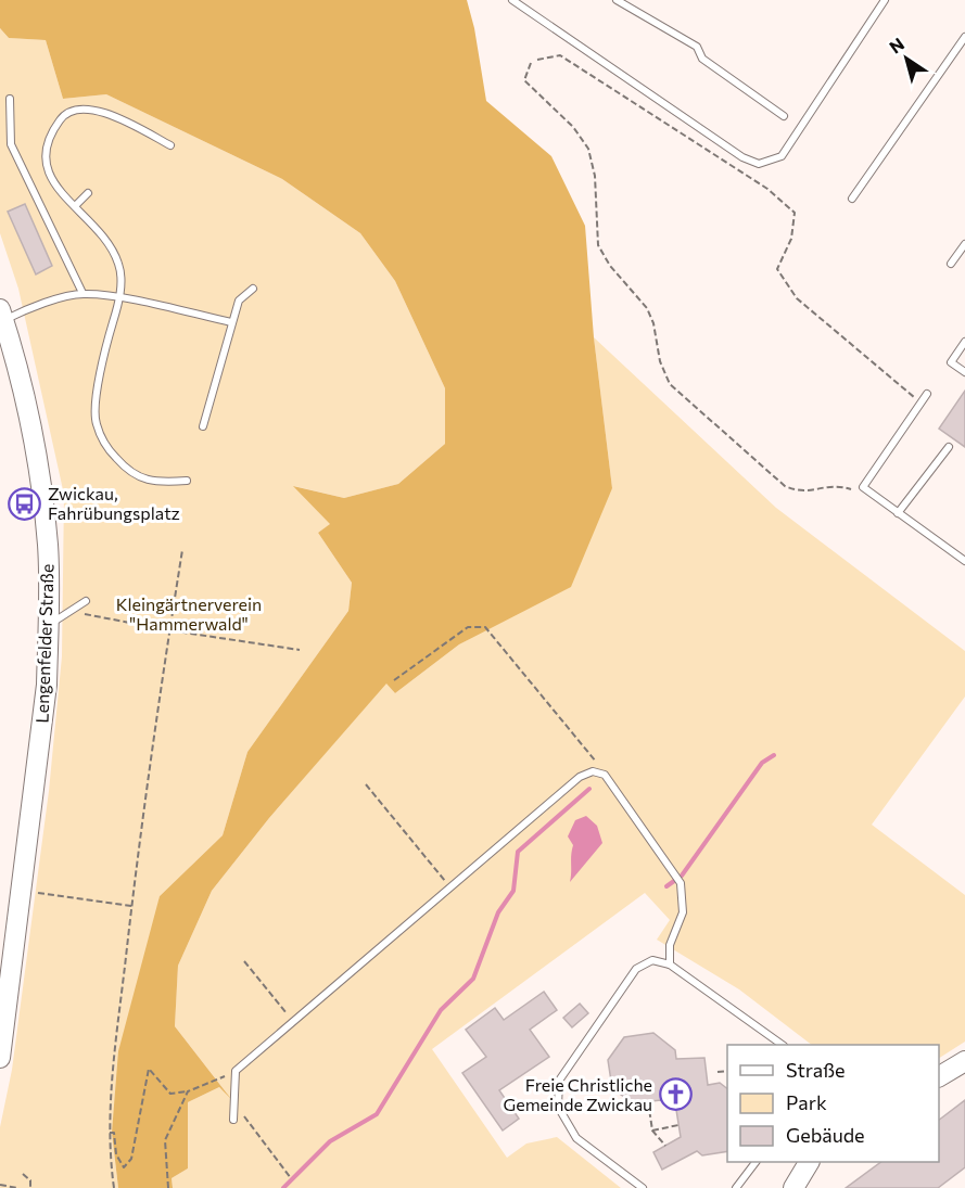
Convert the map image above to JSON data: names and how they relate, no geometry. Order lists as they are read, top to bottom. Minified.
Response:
{"streets":{"main road":["Lengenfelder Straße"]},"parks":["Kleingärtnerverein \"Hammerwald\""],"places":{"bus stop":["Zwickau, Fahrübungsplatz"],"church":["Freie Christliche Gemeinde Zwickau"]},"legend":["Straße","Park","Gebäude"],"north":"top left"}
